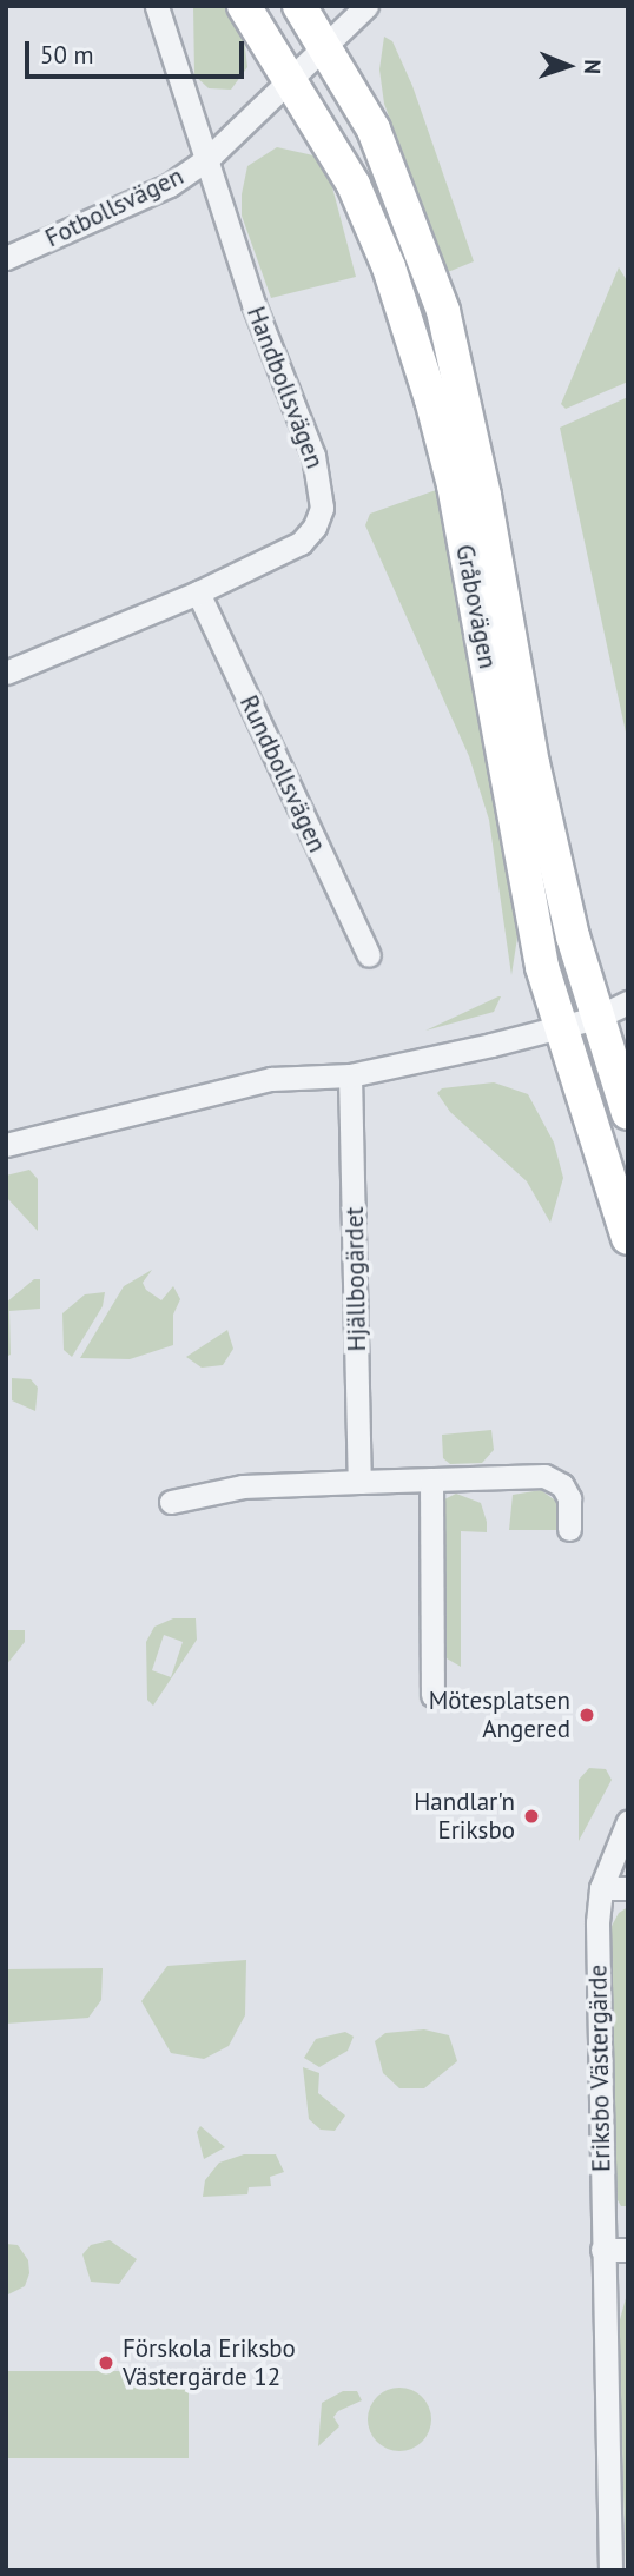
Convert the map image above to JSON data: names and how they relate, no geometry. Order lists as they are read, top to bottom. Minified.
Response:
{"streets":{"main road":["Gråbovägen"],"street":["Fotbollsvägen","Handbollsvägen","Rundbollsvägen","Hjällbogärdet","Eriksbo Västergärde"]},"crossings":[["Fotbollsvägen","Handbollsvägen"],["Fotbollsvägen","Gråbovägen"],["Handbollsvägen","Rundbollsvägen"]],"places":["Mötesplatsen Angered","Handlar'n Eriksbo","Förskola Eriksbo Västergärde 12"],"scale_bar":"50 m","north":"right"}
